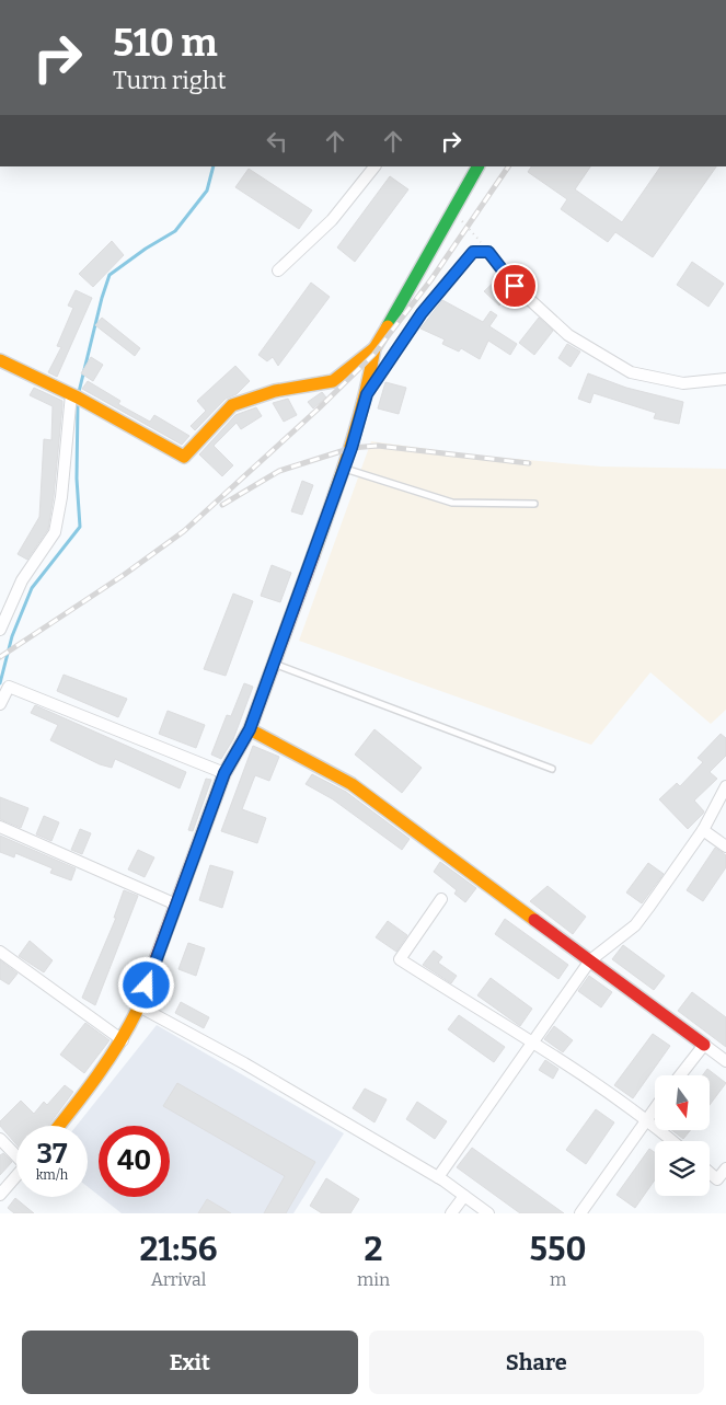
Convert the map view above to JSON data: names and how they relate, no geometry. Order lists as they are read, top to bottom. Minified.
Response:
{"north":"bottom","page":{"turn":["510 m","Turn right"],"speed":"37 km/h","limit":"40","eta":["21:56","Arrival","2","min","550","m"],"buttons":["Exit","Share"]}}
